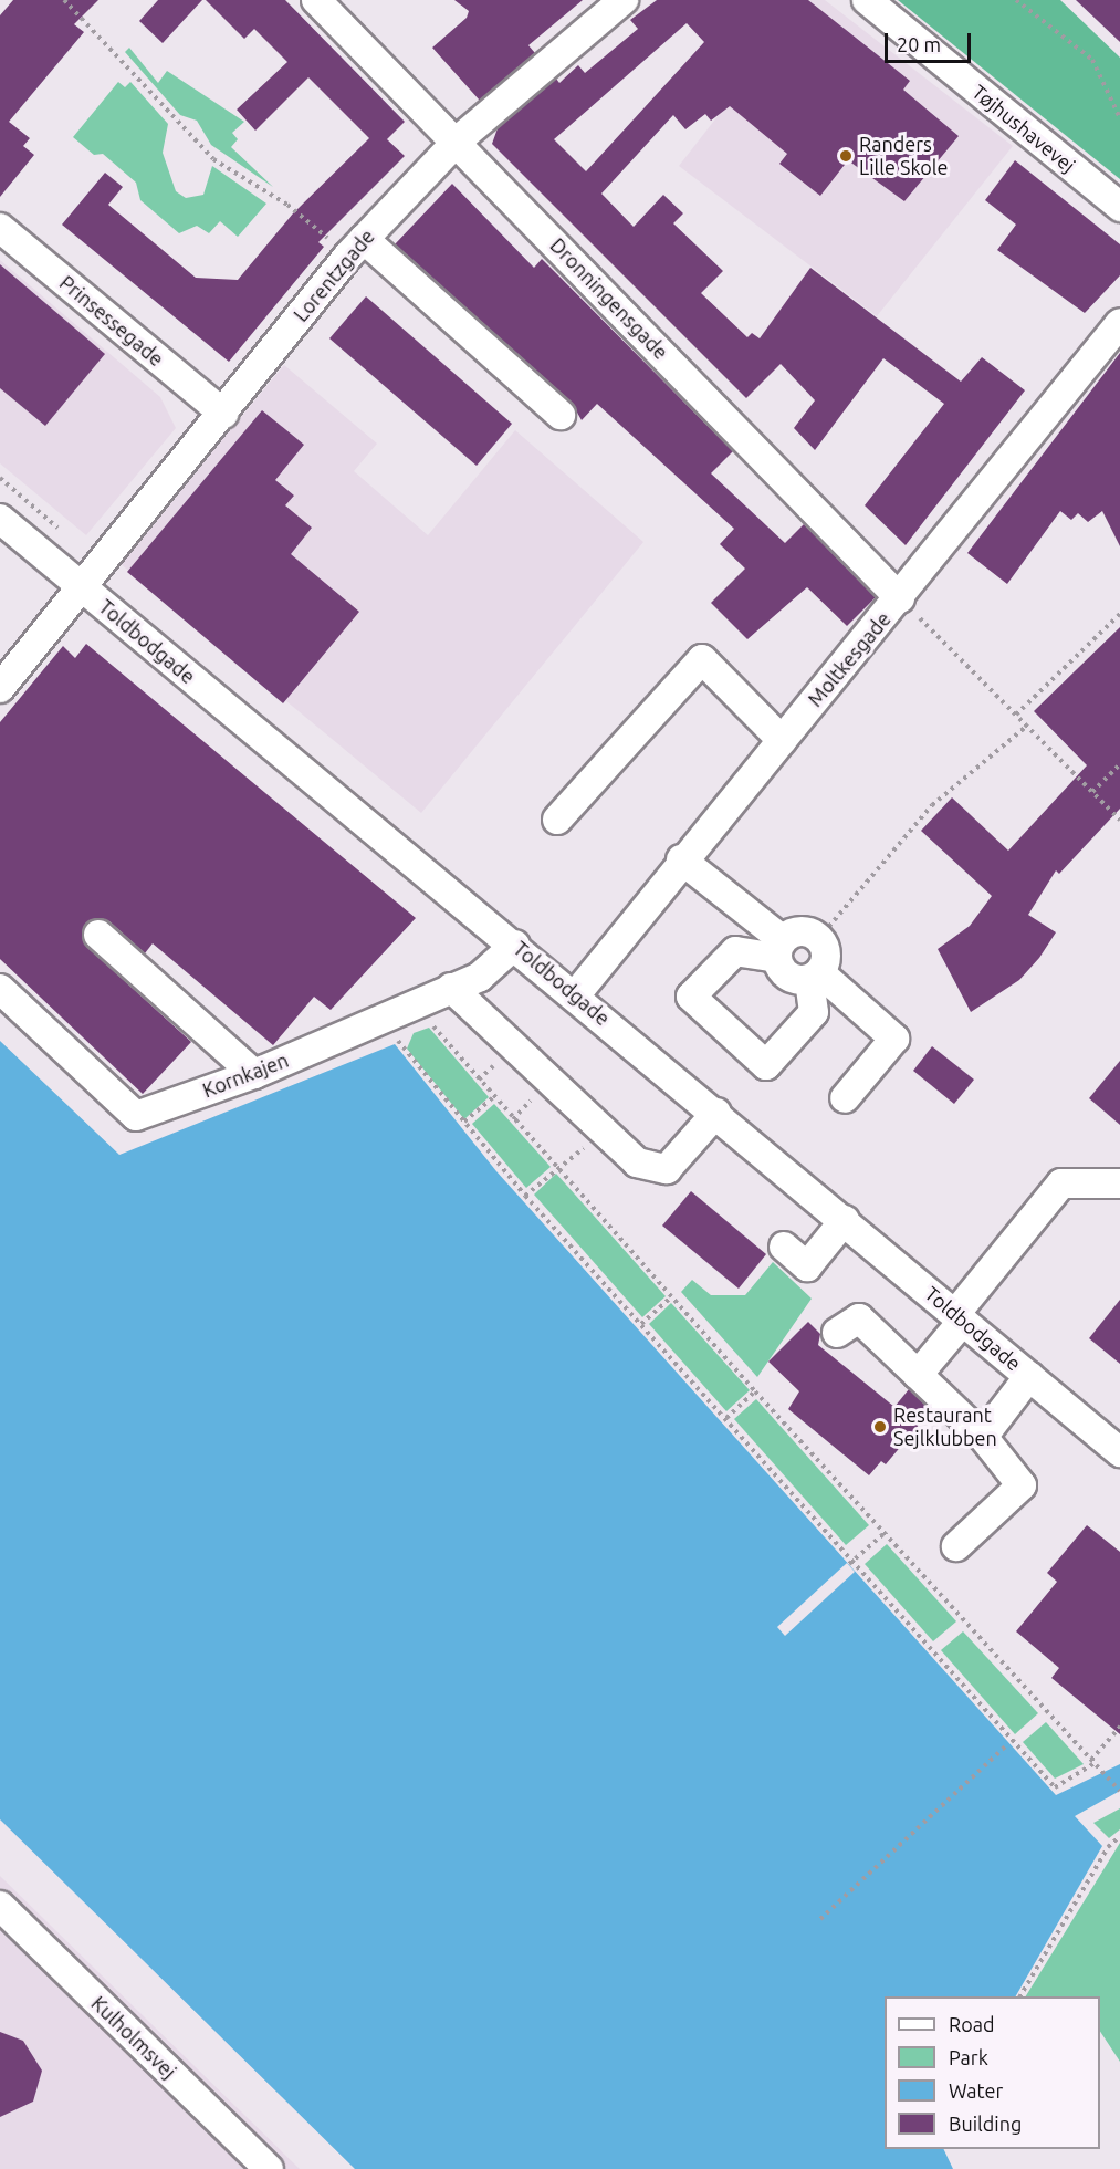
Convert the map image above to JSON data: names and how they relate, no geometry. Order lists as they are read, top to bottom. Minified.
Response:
{"streets":{"street":["Tøjhushavevej","Lorentzgade","Dronningensgade","Prinsessegade","Toldbodgade","Moltkesgade","Kornkajen","Kulholmsvej"]},"crossings":[["Lorentzgade","Dronningensgade"],["Lorentzgade","Prinsessegade"],["Lorentzgade","Toldbodgade"],["Dronningensgade","Moltkesgade"],["Toldbodgade","Moltkesgade"],["Toldbodgade","Kornkajen"]],"places":["Randers Lille Skole","Restaurant Sejlklubben"],"legend":["Road","Park","Water","Building"],"scale_bar":"20 m"}
